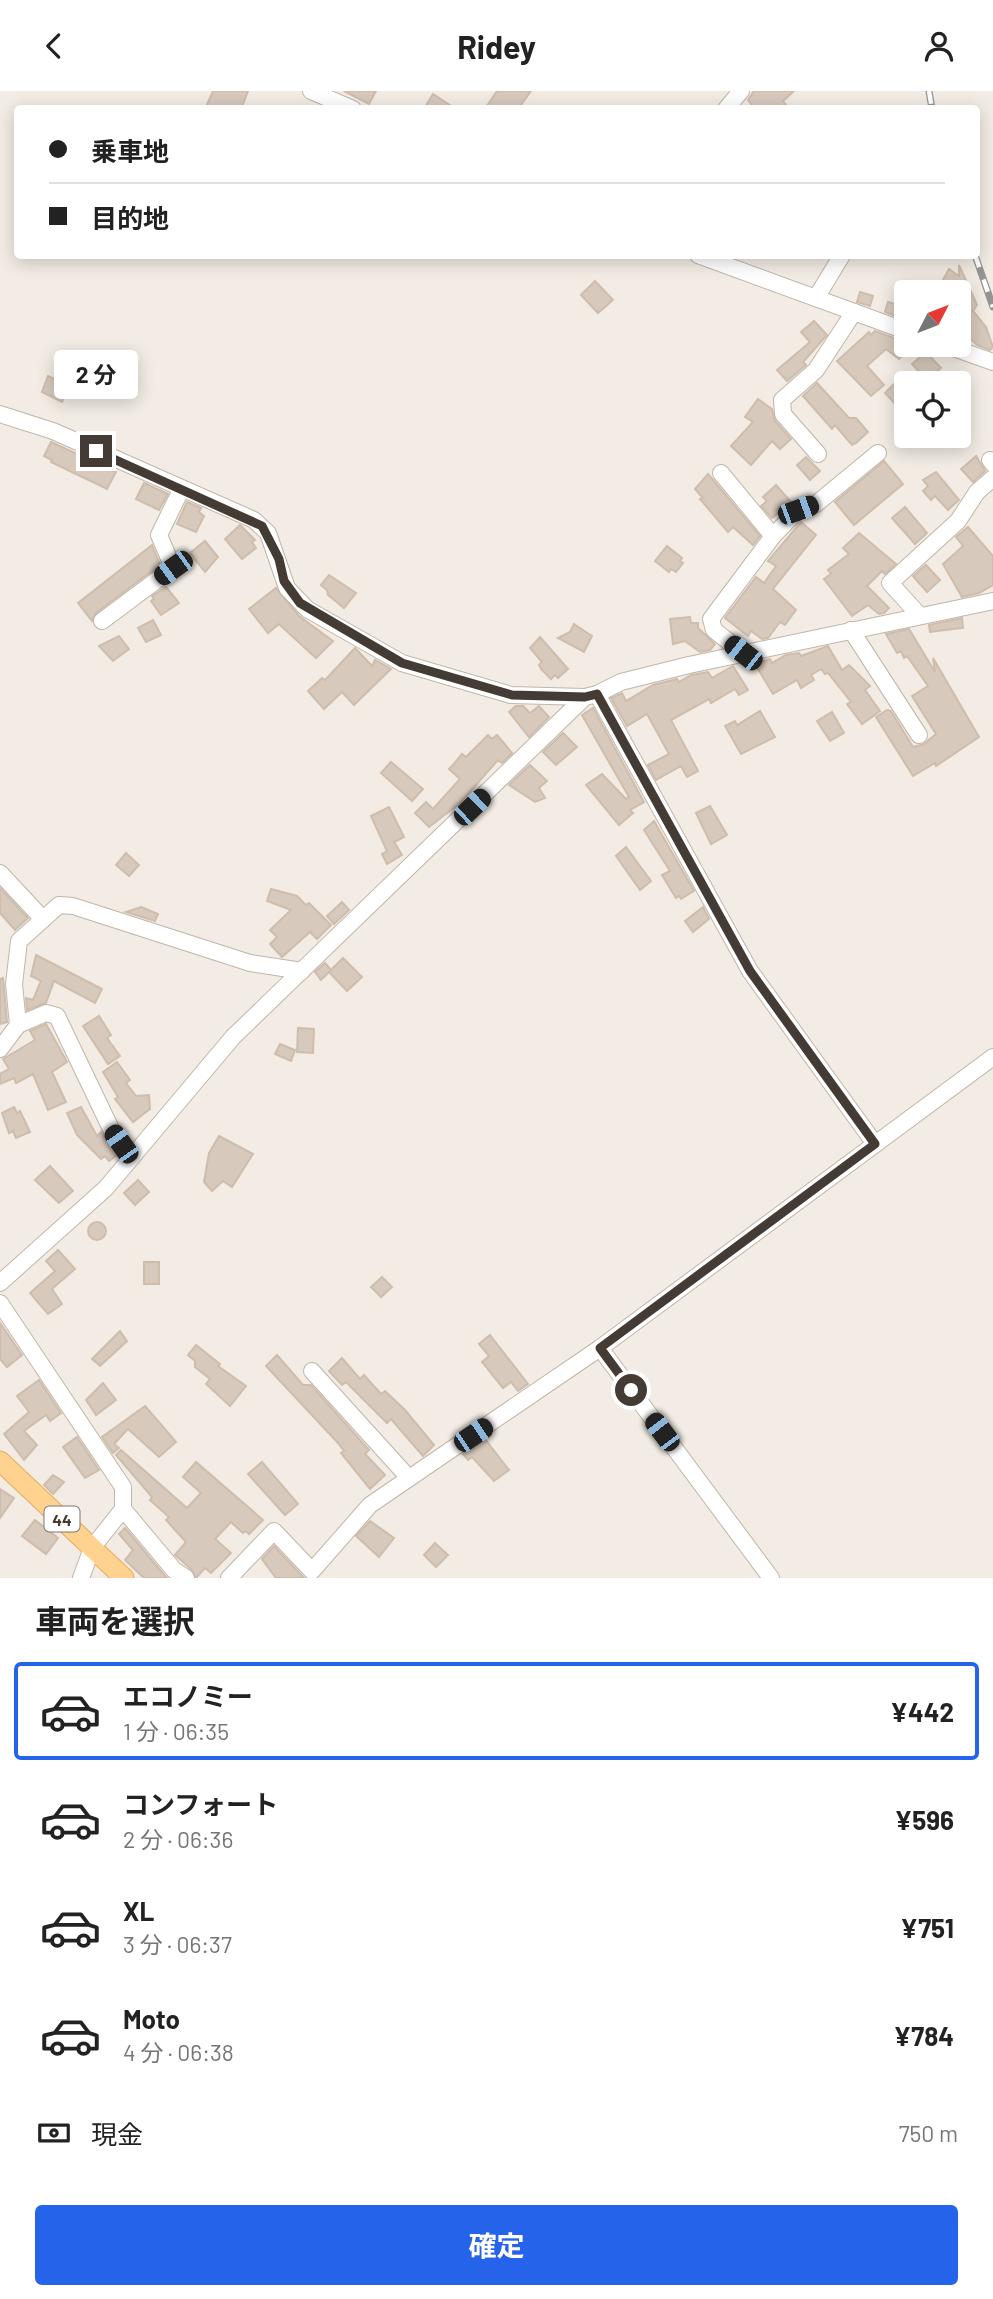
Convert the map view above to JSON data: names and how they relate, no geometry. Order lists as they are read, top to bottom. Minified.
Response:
{"streets":{"main road":["44"]},"north":"top right","page":{"header":"Ridey","banner":["乗車地","目的地"],"bubble":"2 分","heading":"車両を選択","list":[{"name":"エコノミー","note":"1 分 · 06:35","value":"¥442"},{"name":"コンフォート","note":"2 分 · 06:36","value":"¥596"},{"name":"XL","note":"3 分 · 06:37","value":"¥751"},{"name":"Moto","note":"4 分 · 06:38","value":"¥784"}],"pay":["現金","750 m"],"buttons":"確定"}}
